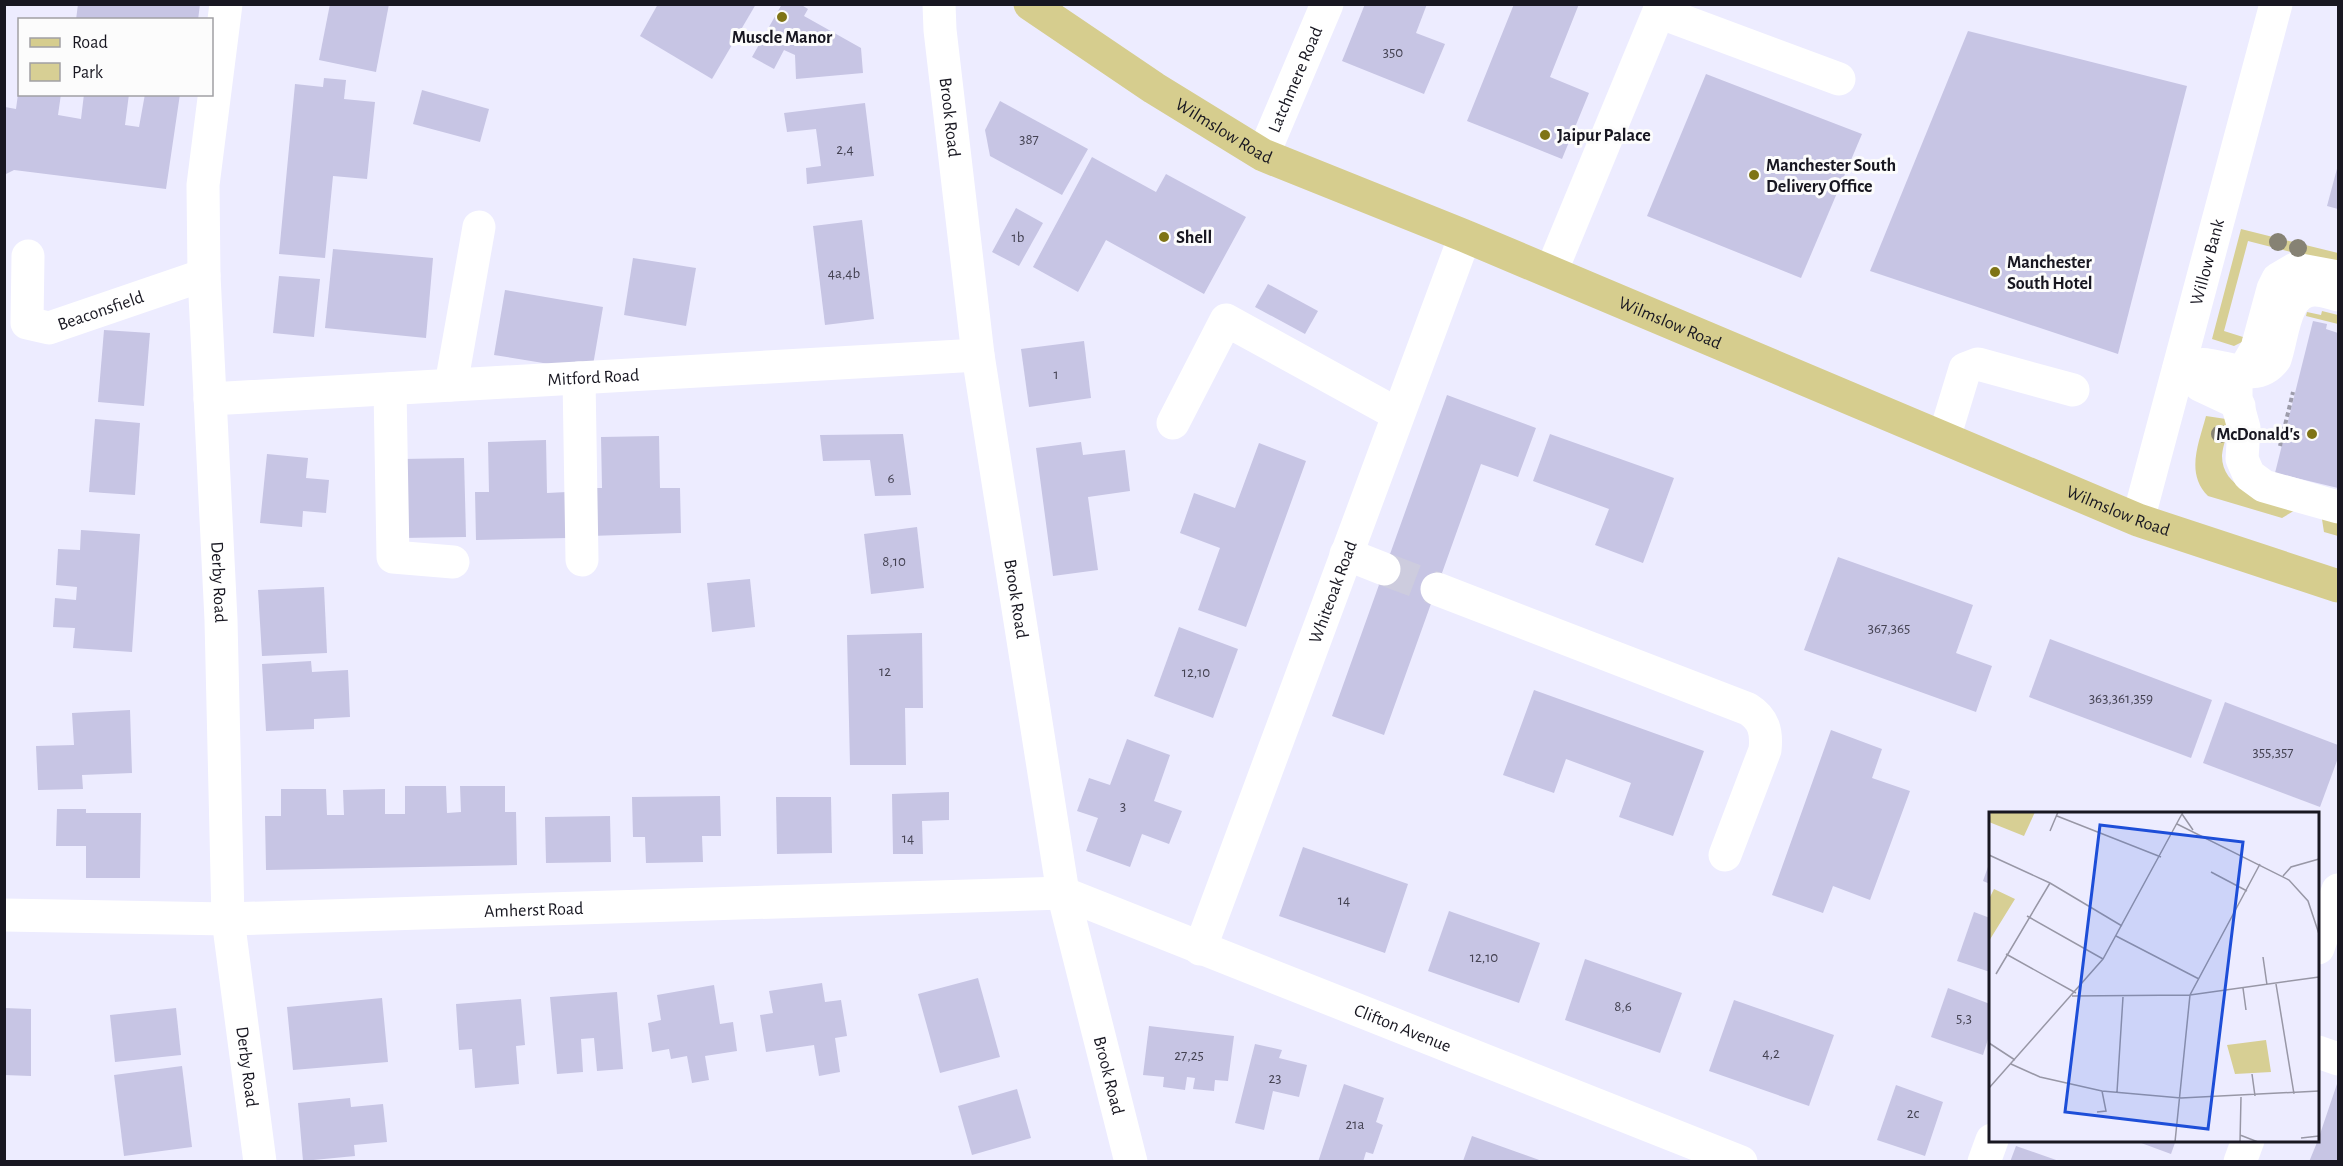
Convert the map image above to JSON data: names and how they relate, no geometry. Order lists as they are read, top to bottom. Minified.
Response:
{"streets":{"main road":["Wilmslow Road"],"street":["Latchmere Road","Brook Road","Willow Bank","Beaconsfield","Mitford Road","Derby Road","Whiteoak Road","Amherst Road","Clifton Avenue"]},"crossings":[["Latchmere Road","Wilmslow Road"],["Brook Road","Mitford Road"],["Brook Road","Amherst Road"],["Brook Road","Clifton Avenue"],["Wilmslow Road","Willow Bank"],["Wilmslow Road","Whiteoak Road"],["Beaconsfield","Derby Road"],["Mitford Road","Derby Road"],["Derby Road","Amherst Road"],["Whiteoak Road","Clifton Avenue"],["Amherst Road","Clifton Avenue"]],"places":["Muscle Manor","Jaipur Palace","Manchester South Delivery Office","Shell","Manchester South Hotel","McDonald's"],"house_numbers":["350","387","2,4","1b","4a,4b","1","6","8,10","367,365","12","12,10","363,361,359","355,357","3","14","14","12,10","8,6","5,3","4,2","27,25","23","2c","21a"],"legend":["Road","Park"]}
